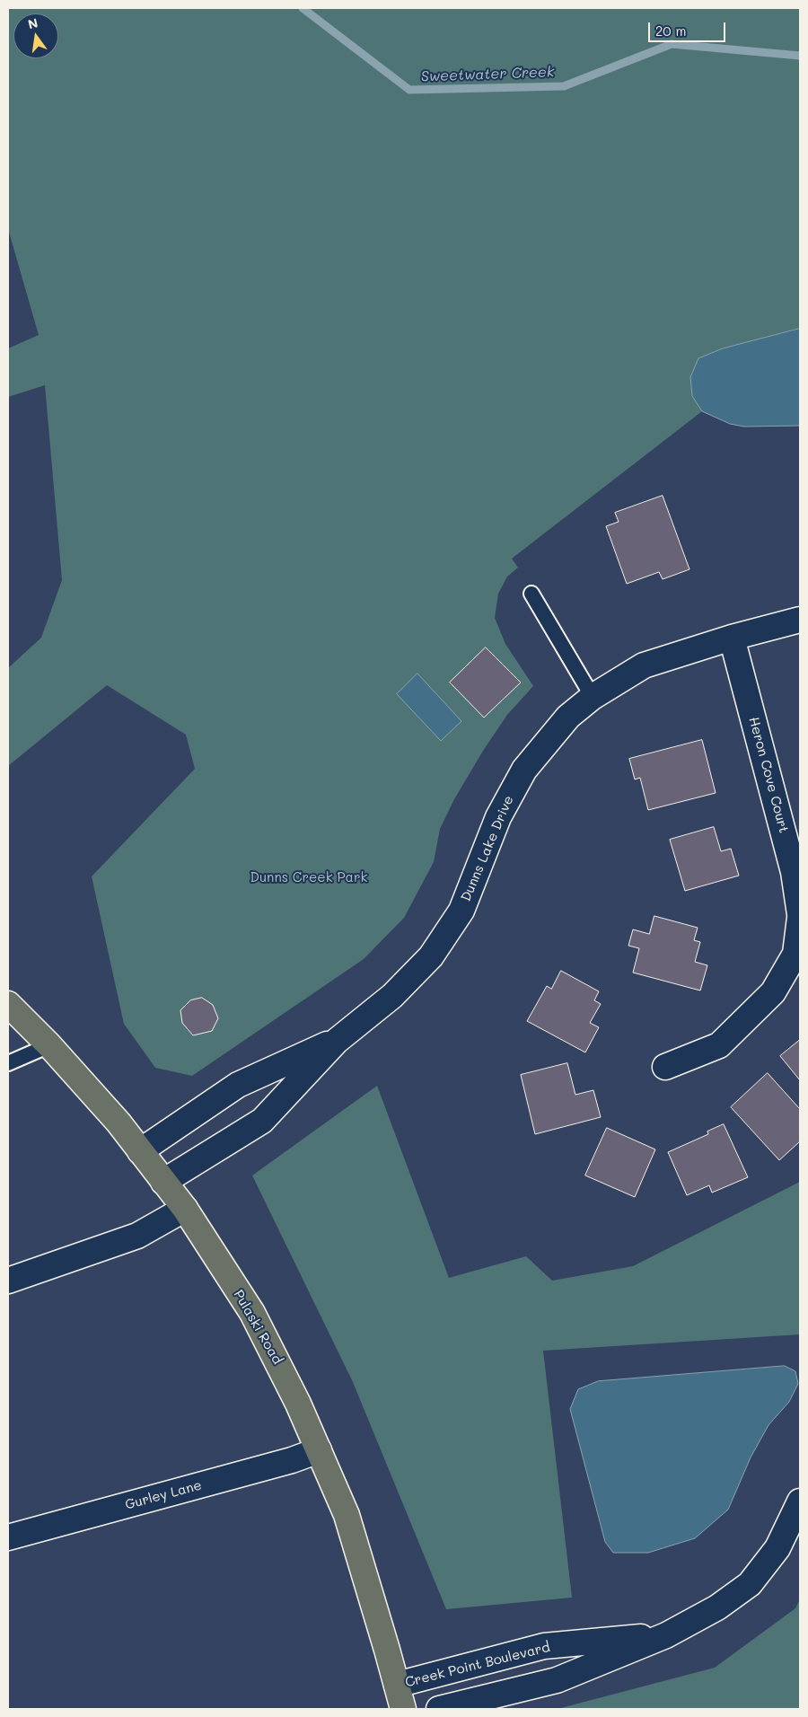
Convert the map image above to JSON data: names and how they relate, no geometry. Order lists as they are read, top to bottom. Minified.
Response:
{"streets":{"main road":["Pulaski Road"],"street":["Heron Cove Court","Dunns Lake Drive","Gurley Lane","Creek Point Boulevard"]},"crossings":[["Heron Cove Court","Dunns Lake Drive"],["Pulaski Road","Gurley Lane"],["Pulaski Road","Creek Point Boulevard"]],"water":["Sweetwater Creek"],"parks":["Dunns Creek Park"],"scale_bar":"20 m","north":"top"}
